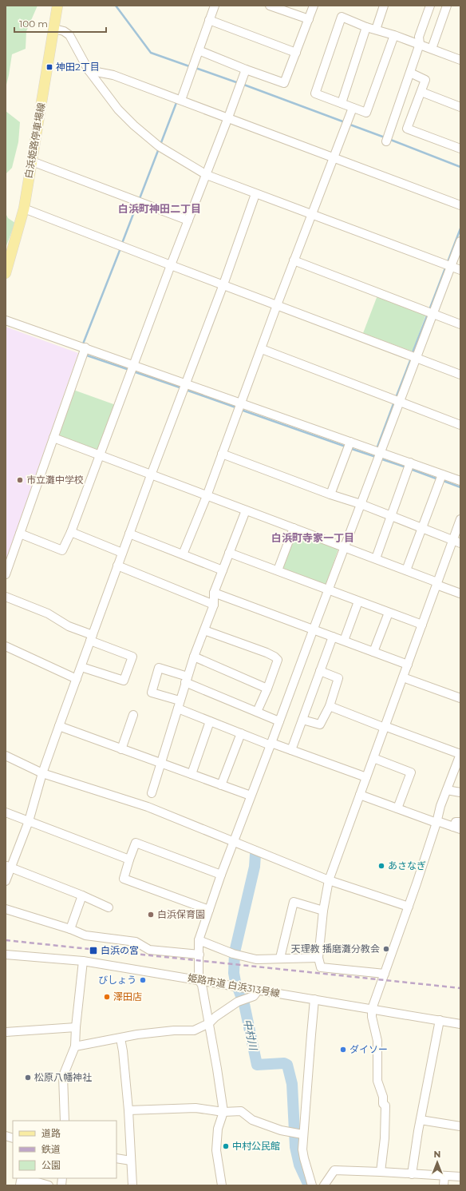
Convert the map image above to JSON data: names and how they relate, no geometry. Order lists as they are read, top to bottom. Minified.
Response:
{"streets":{"main road":["白浜姫路停車場線"],"street":["姫路市道 白浜313号線"]},"districts":["白浜町神田二丁目","白浜町寺家一丁目"],"water":["中村川"],"places":{"transit":["神田2丁目","白浜の宮"],"other":["市立灘中学校","あさなぎ","白浜保育園","天理教 播磨灘分教会","びしょう","澤田店","ダイソー","松原八幡神社","中村公民館"]},"legend":["道路","鉄道","公園"],"scale_bar":"100 m","north":"top"}
